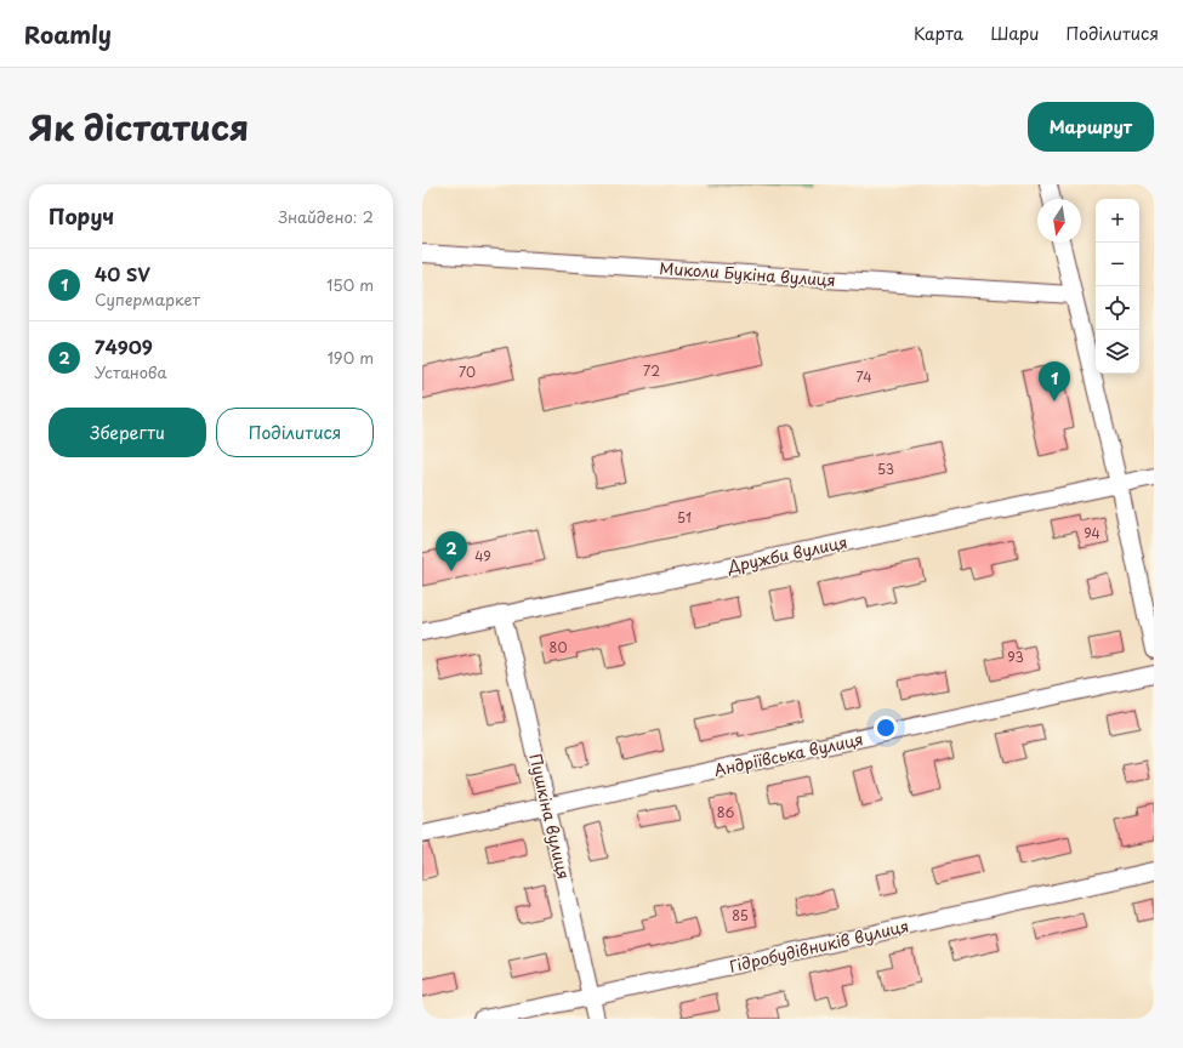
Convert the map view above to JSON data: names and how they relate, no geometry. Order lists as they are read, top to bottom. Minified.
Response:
{"streets":{"street":["Миколи Букіна вулиця","Дружби вулиця","Андріївська вулиця","Пушкіна вулиця","Гідробудівників вулиця"]},"crossings":[["Дружби вулиця","Пушкіна вулиця"],["Андріївська вулиця","Пушкіна вулиця"],["Пушкіна вулиця","Гідробудівників вулиця"]],"house_numbers":["72","70","74","53","51","94","49","80","93","86","85"],"north":"bottom","page":{"header":"Roamly","nav":["Карта","Шари","Поділитися"],"title":"Як дістатися","buttons":["Маршрут",["Зберегти","Поділитися"]],"heading":["Поруч","Знайдено: 2"],"map_buttons":["+","−"],"list":[{"mark":"1","name":"40 SV","note":"Супермаркет","value":"150 m"},{"mark":"2","name":"74909","note":"Установа","value":"190 m"}],"pins":["1","2"]}}
